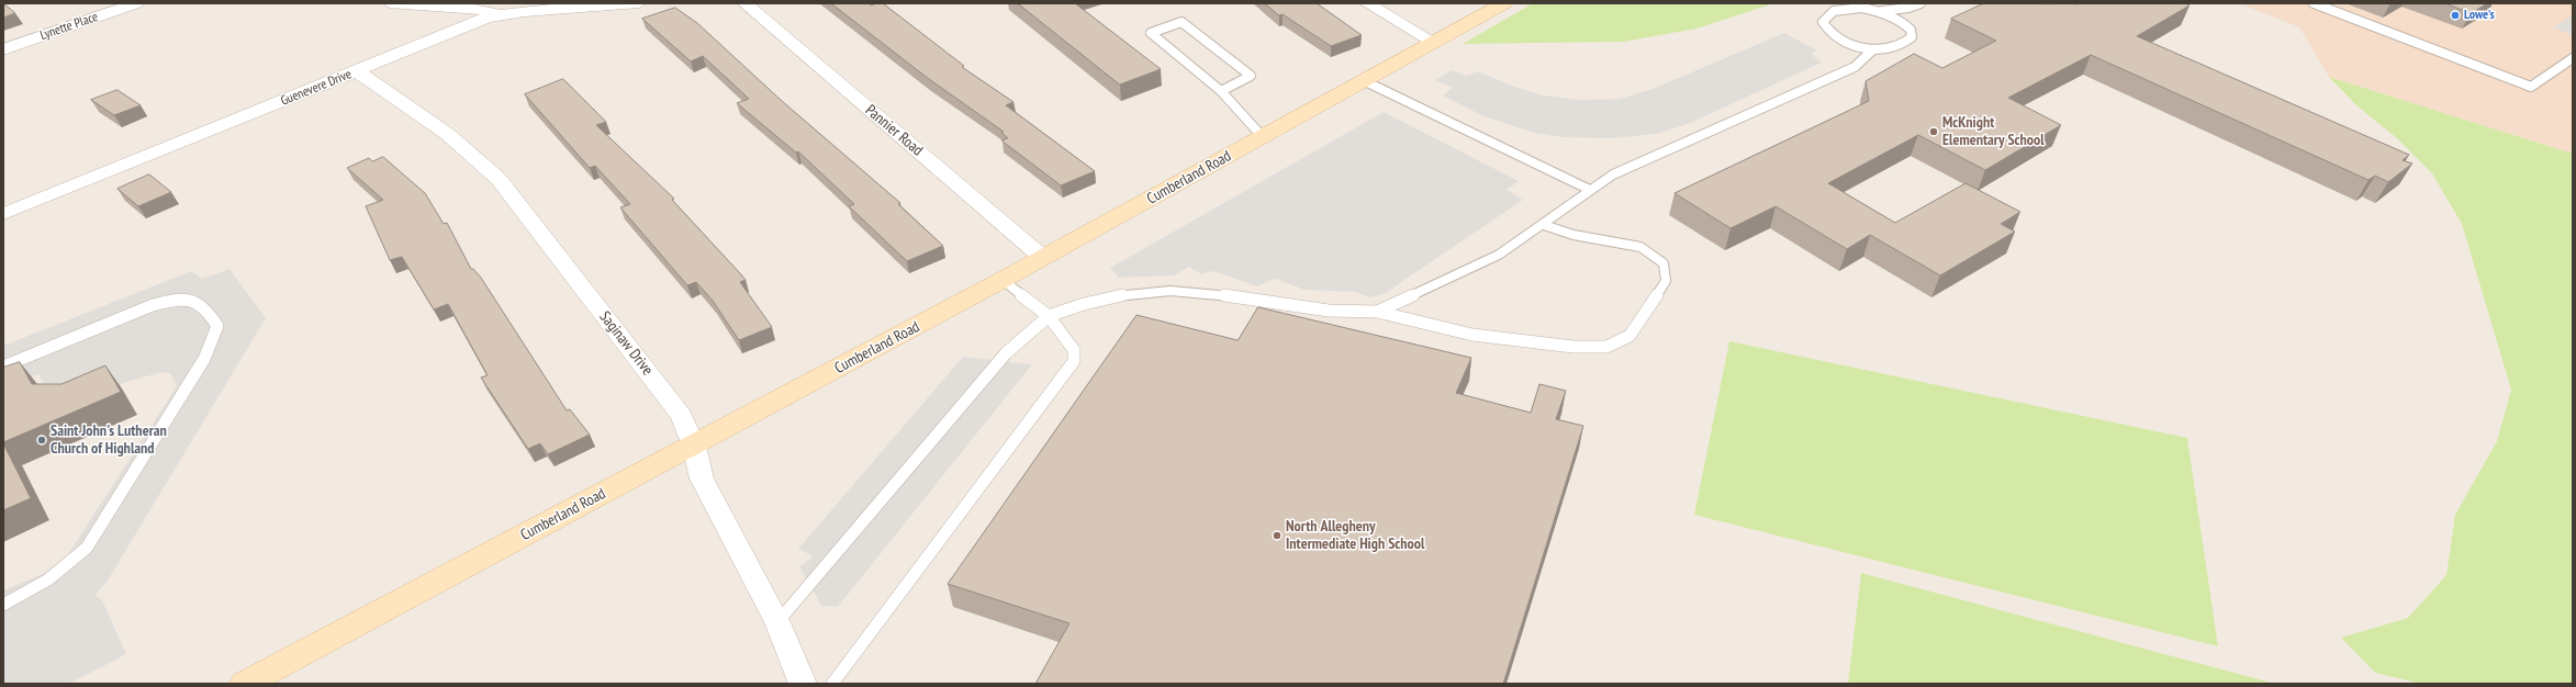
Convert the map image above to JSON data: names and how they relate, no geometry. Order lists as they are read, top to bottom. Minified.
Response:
{"streets":{"main road":["Cumberland Road"],"street":["Lynette Place","Guenevere Drive","Pannier Road","Saginaw Drive"]},"crossings":[["Guenevere Drive","Saginaw Drive"],["Pannier Road","Cumberland Road"],["Cumberland Road","Saginaw Drive"]],"places":["Lowe's","McKnight Elementary School","Saint John's Lutheran Church of Highland","North Allegheny Intermediate High School"]}
